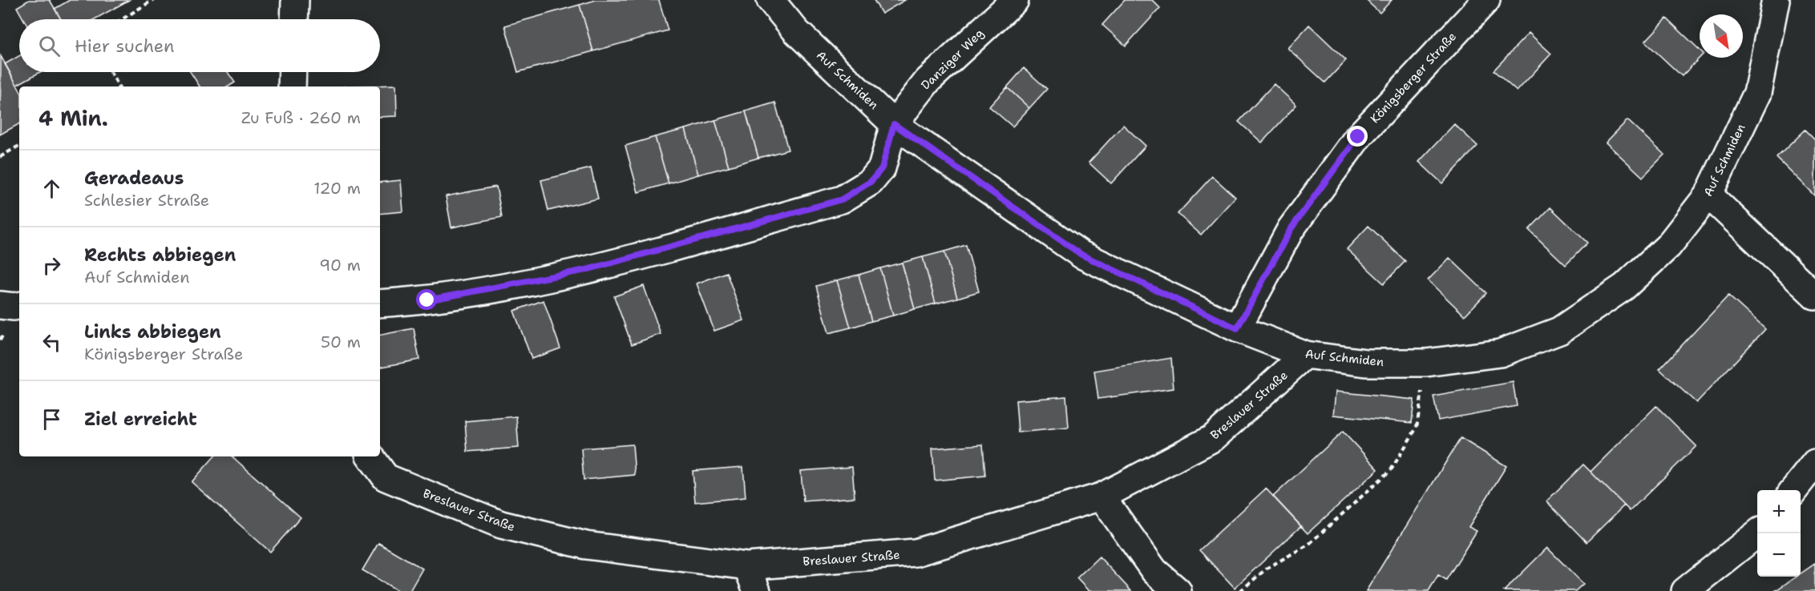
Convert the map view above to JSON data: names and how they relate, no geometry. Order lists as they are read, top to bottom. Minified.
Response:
{"streets":{"street":["Danziger Weg","Königsberger Straße","Auf Schmiden","Breslauer Straße"]},"crossings":[["Danziger Weg","Auf Schmiden"],["Königsberger Straße","Auf Schmiden"],["Auf Schmiden","Breslauer Straße"]],"north":"bottom right","page":{"search":"Hier suchen","heading":["4 Min.","Zu Fuß · 260 m"],"list":[["Geradeaus","Schlesier Straße","120 m"],["Rechts abbiegen","Auf Schmiden","90 m"],["Links abbiegen","Königsberger Straße","50 m"],"Ziel erreicht"],"map_buttons":["+","−"]}}
